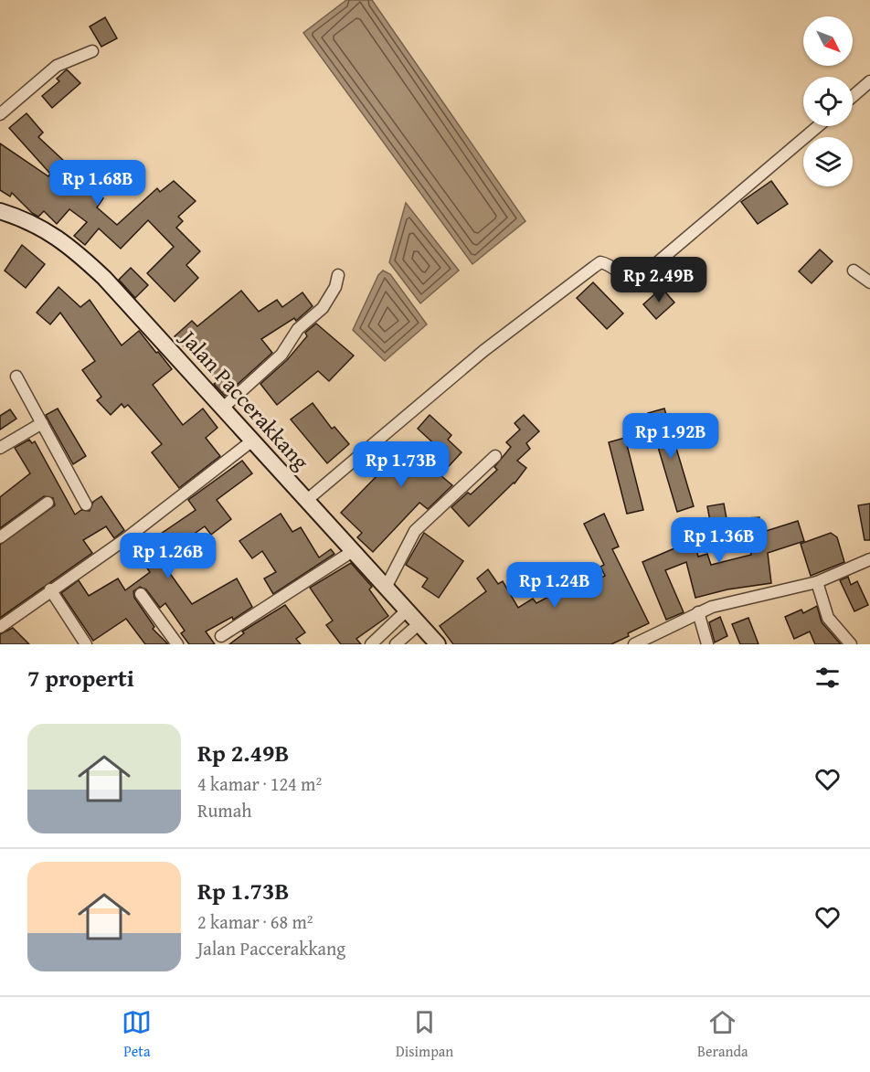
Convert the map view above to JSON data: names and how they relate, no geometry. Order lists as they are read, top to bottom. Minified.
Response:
{"streets":{"main road":["Jalan Paccerakkang"]},"north":"bottom right","page":{"price":["Rp 1.68B","Rp 2.49B","Rp 1.92B","Rp 1.73B","Rp 1.36B","Rp 1.26B","Rp 1.24B"],"heading":"7 properti","list":[{"name":"Rp 2.49B","note":"4 kamar · 124 m² · Rumah"},{"name":"Rp 1.73B","note":"2 kamar · 68 m² · Jalan Paccerakkang"}],"tabs":["Peta","Disimpan","Beranda"]}}
